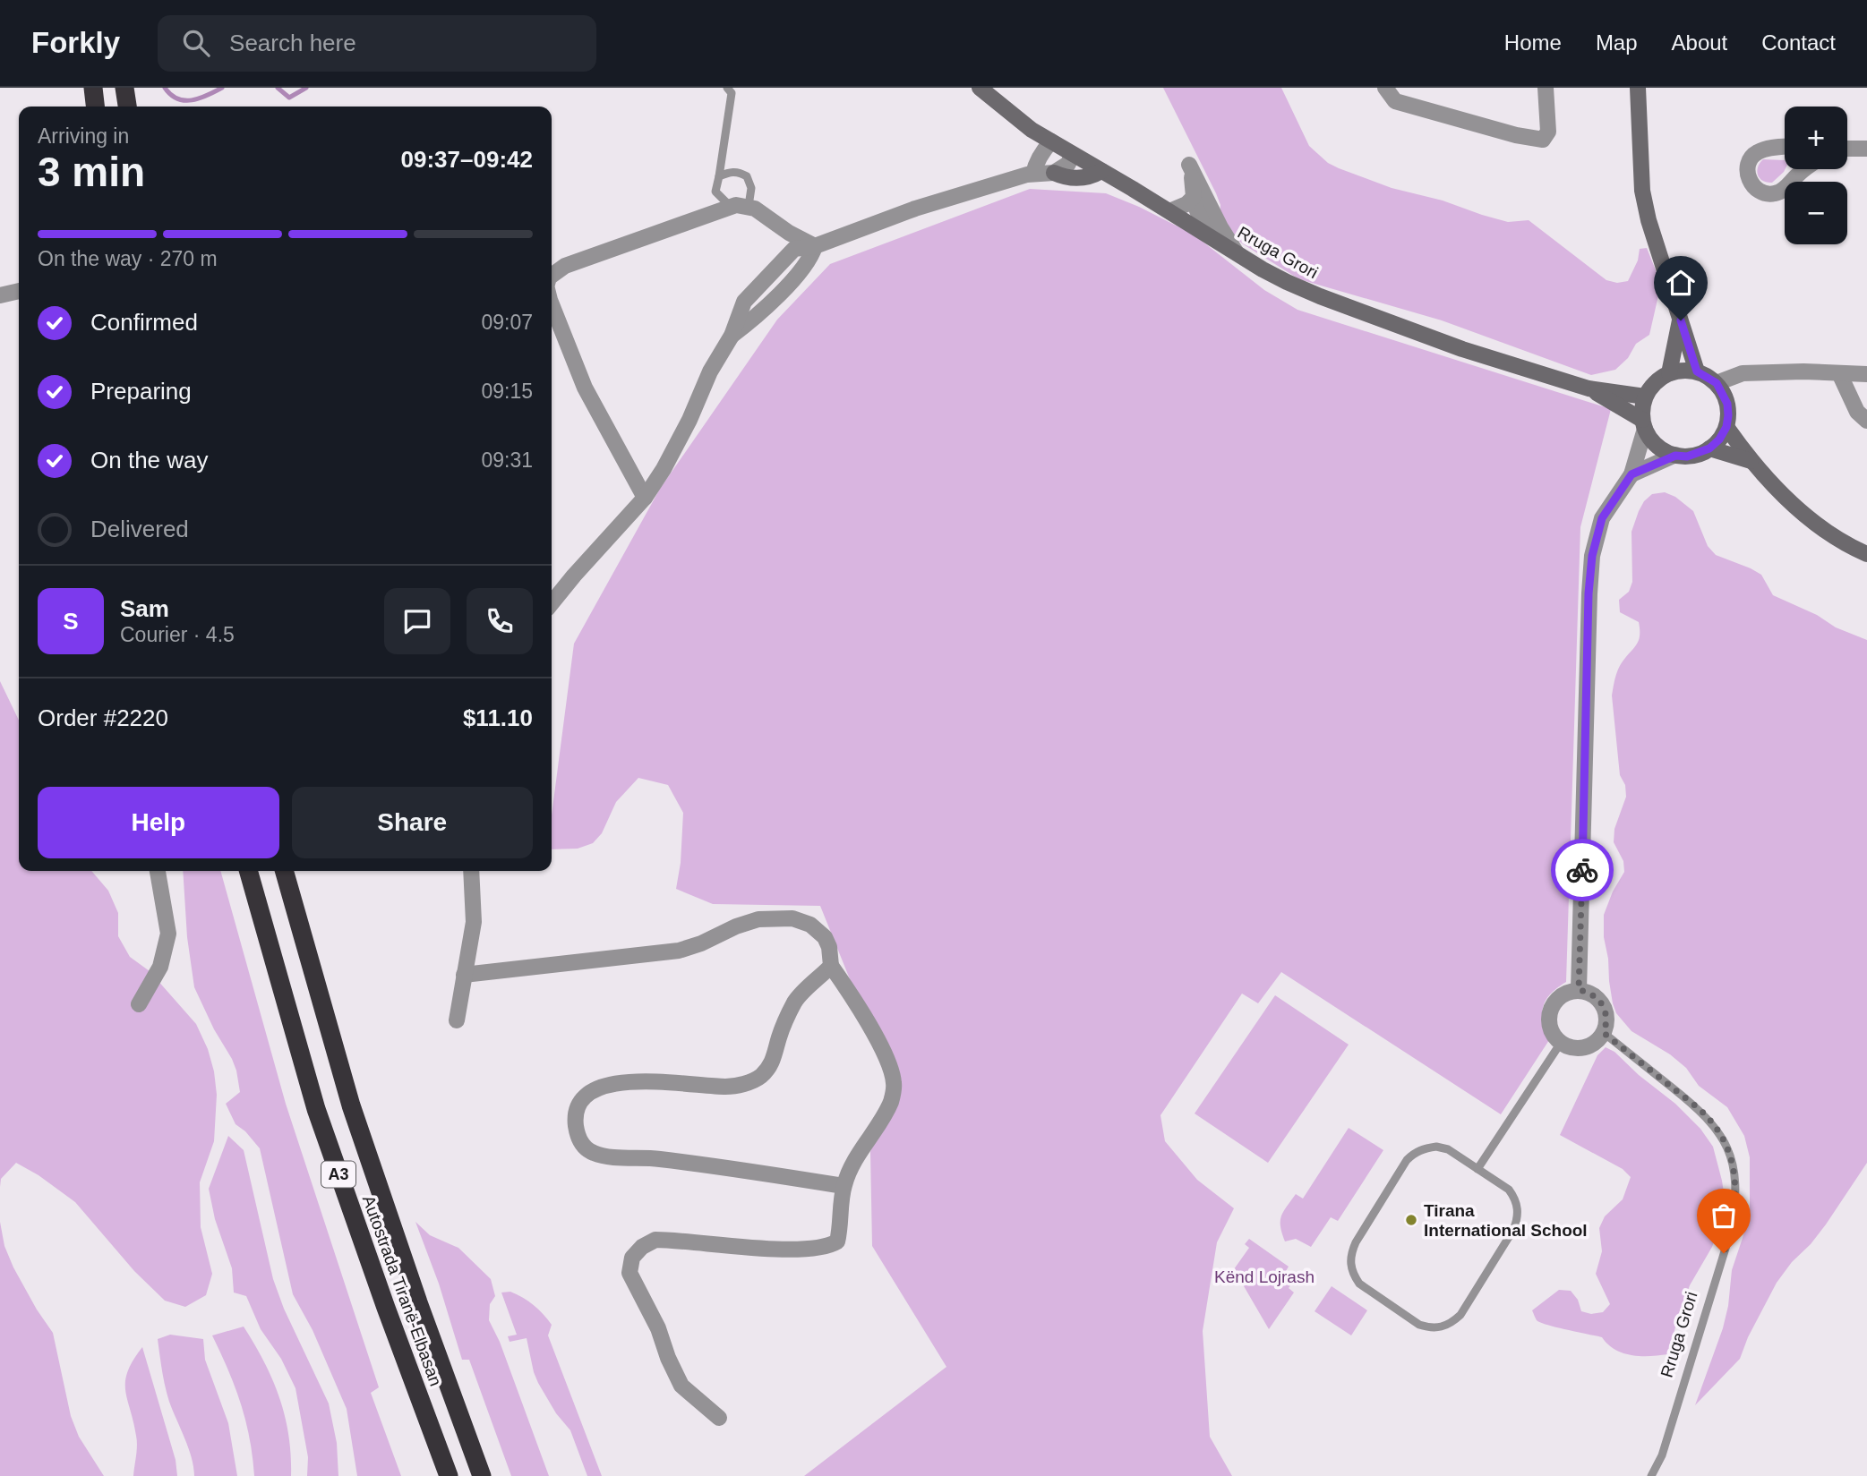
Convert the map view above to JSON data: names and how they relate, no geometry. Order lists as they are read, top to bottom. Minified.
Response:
{"streets":{"highway":["A3","Autostrada Tiranë-Elbasan"],"main road":["Rruga Grori"]},"parks":["Kënd Lojrash"],"places":["Tirana International School"],"page":{"header":"Forkly","search":"Search here","nav":["Home","Map","About","Contact"],"map_buttons":["+","−"],"heading":["3 min","Arriving in","09:37–09:42"],"panel":["Sam","Courier · 4.5","Order #2220","$11.10"],"bar":"On the way · 270 m","list":[["Confirmed","09:07"],["Preparing","09:15"],["On the way","09:31"],"Delivered"],"round":"S","buttons":["Help","Share"]}}
